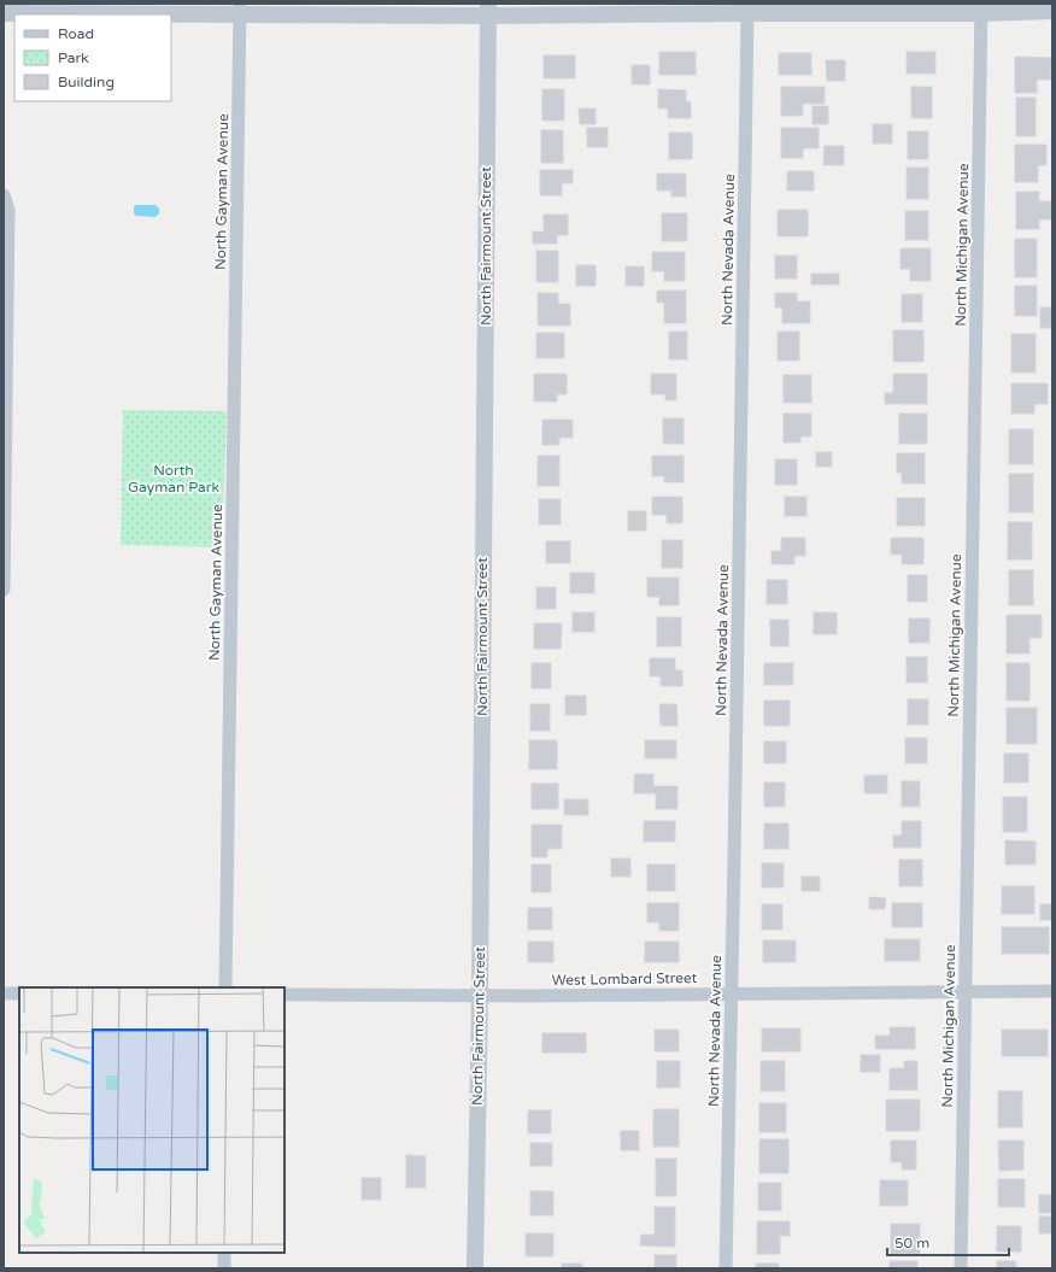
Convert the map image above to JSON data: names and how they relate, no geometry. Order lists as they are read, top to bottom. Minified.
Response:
{"streets":{"street":["North Gayman Avenue","North Michigan Avenue","North Fairmount Street","North Nevada Avenue","West Lombard Street"]},"crossings":[["North Michigan Avenue","West Lombard Street"],["North Fairmount Street","West Lombard Street"],["North Nevada Avenue","West Lombard Street"]],"parks":["North Gayman Park"],"legend":["Road","Park","Building"],"scale_bar":"50 m"}
